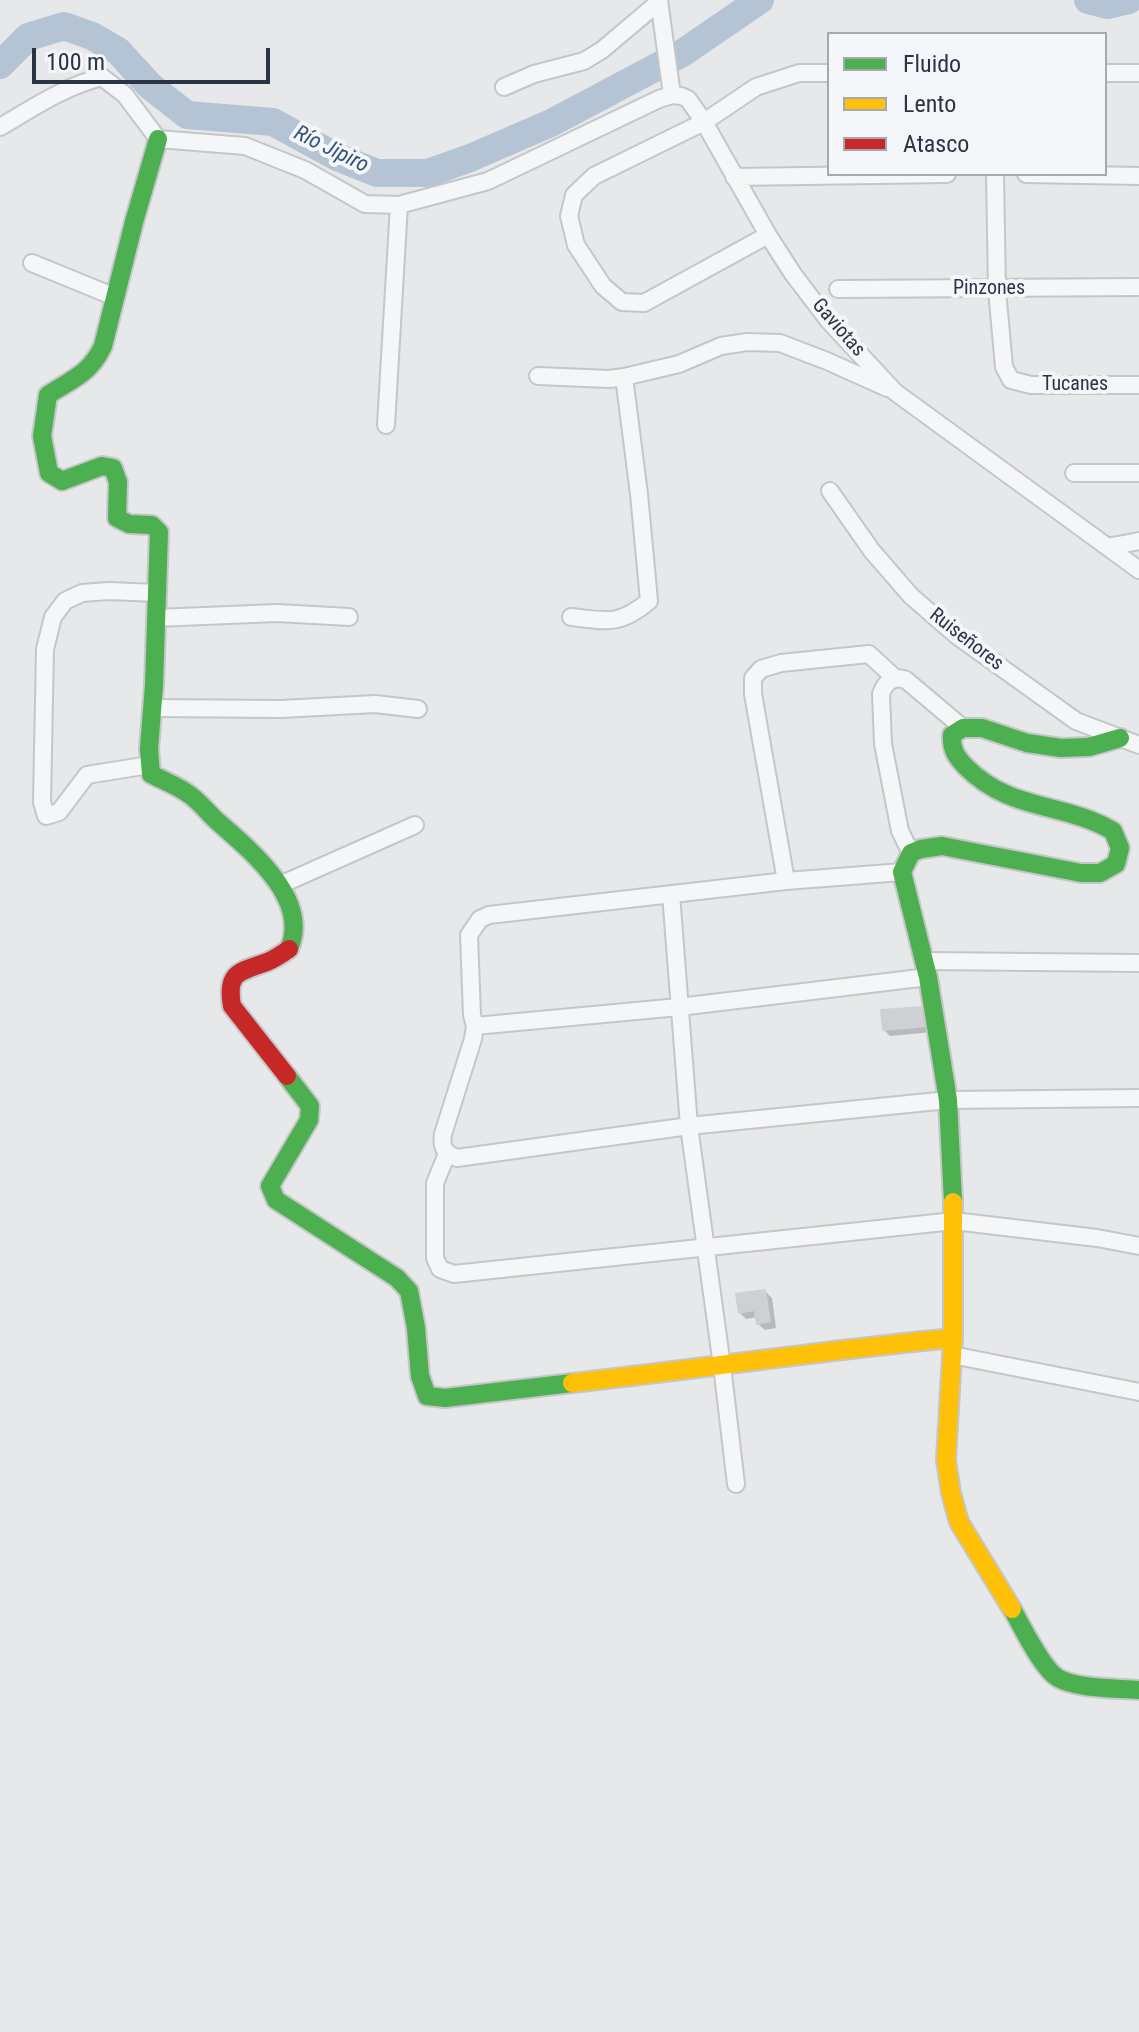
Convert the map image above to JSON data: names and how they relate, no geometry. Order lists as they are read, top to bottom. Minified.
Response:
{"streets":{"street":["Pinzones","Gaviotas","Tucanes","Ruiseñores"]},"crossings":[["Pinzones","Tucanes"]],"water":["Río Jipiro"],"legend":["Fluido","Lento","Atasco"],"scale_bar":"100 m"}
